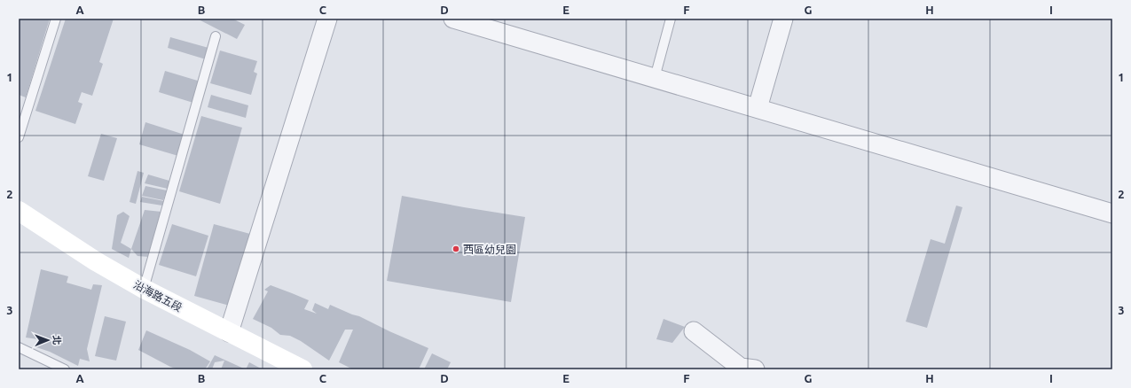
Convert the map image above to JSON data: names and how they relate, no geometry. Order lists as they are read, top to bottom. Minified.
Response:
{"streets":{"street":["沿海路五段"]},"places":["西區幼兒園"],"north":"right","grid":{"columns":["A","B","C","D","E","F","G","H","I"],"rows":["1","2","3"]}}
